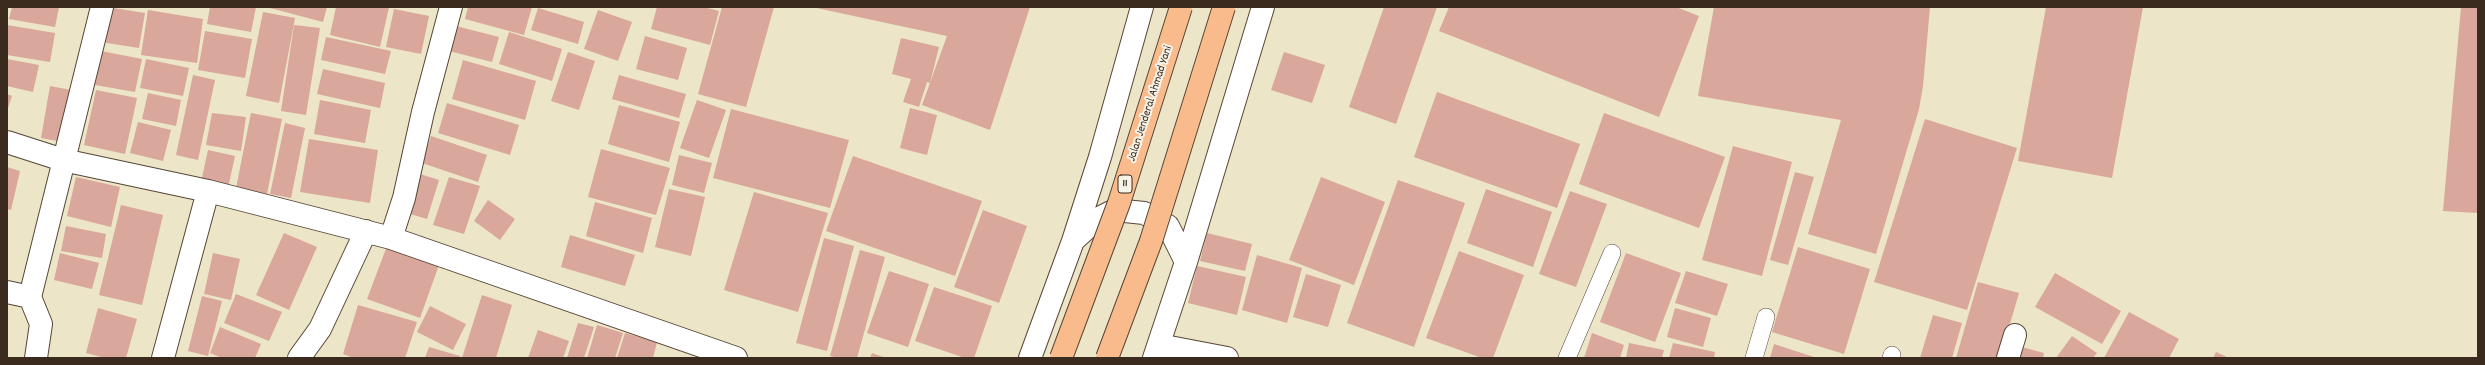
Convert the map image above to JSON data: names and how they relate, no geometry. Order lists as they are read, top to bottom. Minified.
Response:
{"streets":{"highway":["Jalan Jenderal Ahmad Yani","11"]}}
